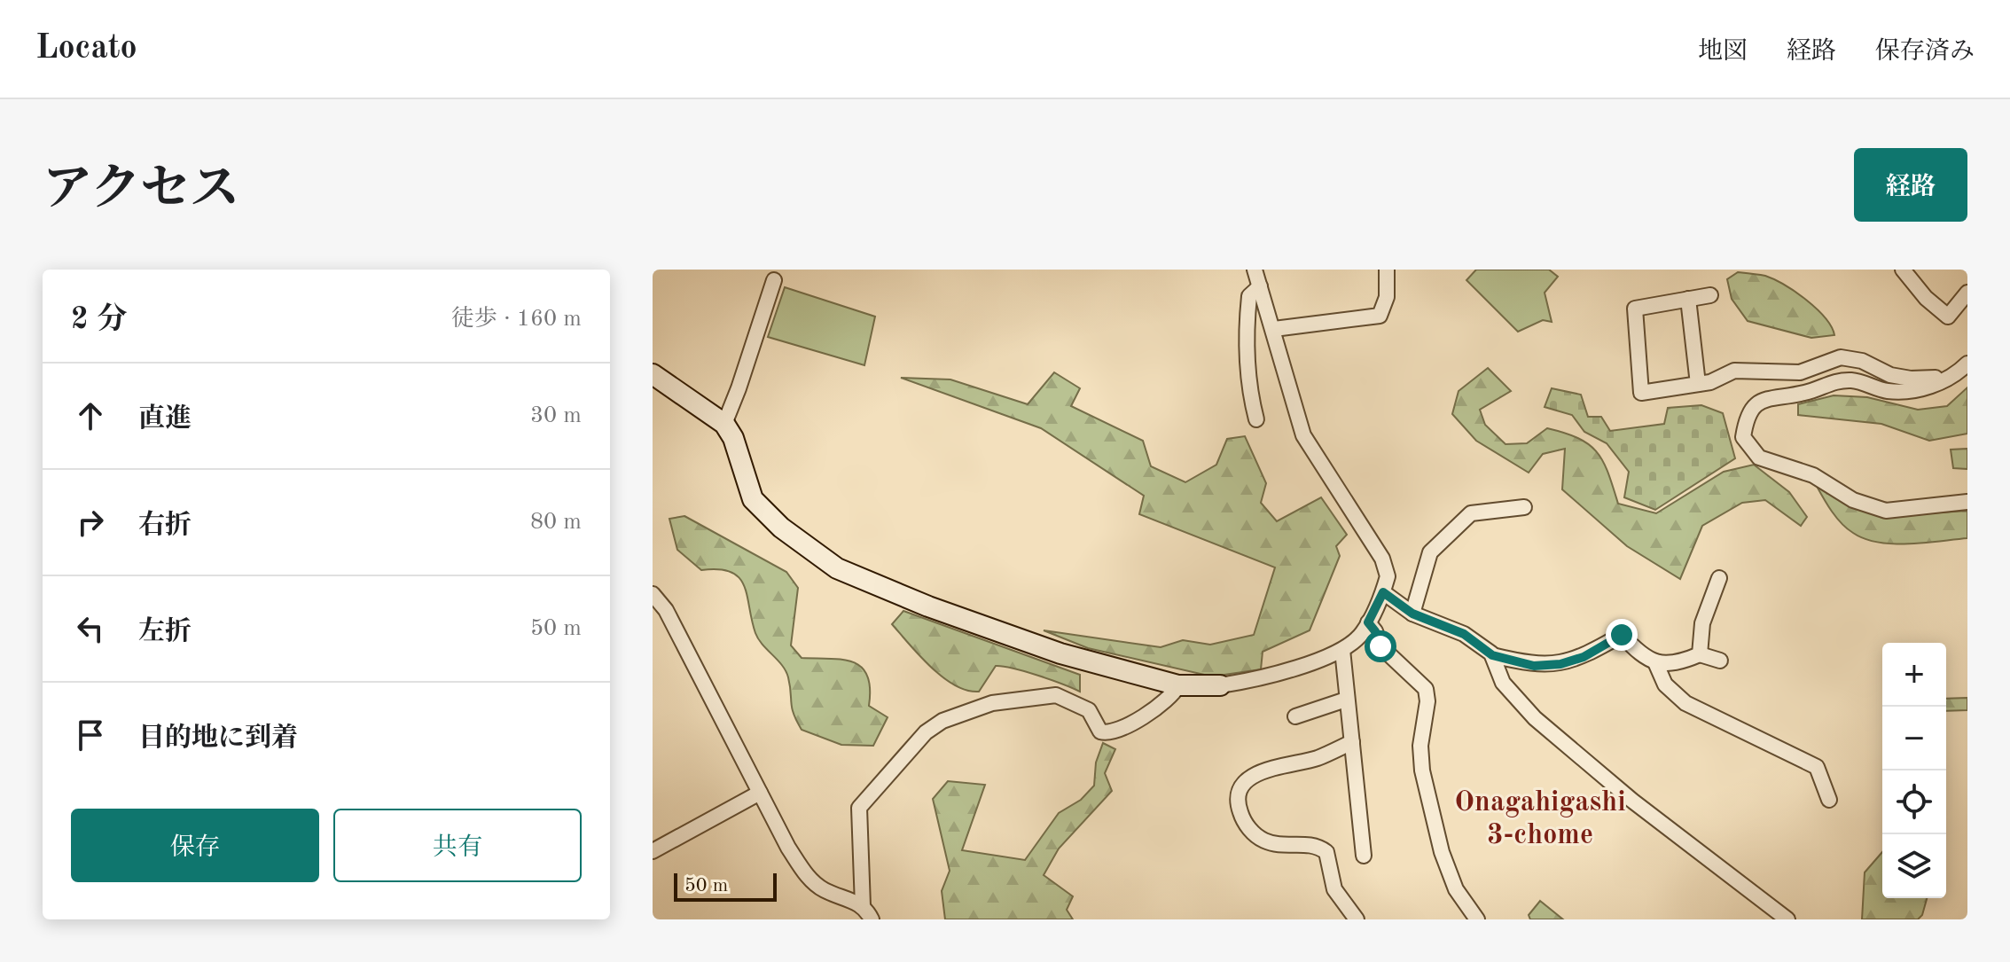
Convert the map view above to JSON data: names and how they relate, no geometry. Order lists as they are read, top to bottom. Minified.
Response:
{"districts":["Onagahigashi 3-chome"],"scale_bar":"50 m","page":{"header":"Locato","nav":["地図","経路","保存済み"],"title":"アクセス","buttons":["経路",["保存","共有"]],"heading":["2 分","徒歩 · 160 m"],"list":[["直進","30 m"],["右折","80 m"],["左折","50 m"],"目的地に到着"],"map_buttons":["+","−"],"scale":"50 m"}}
